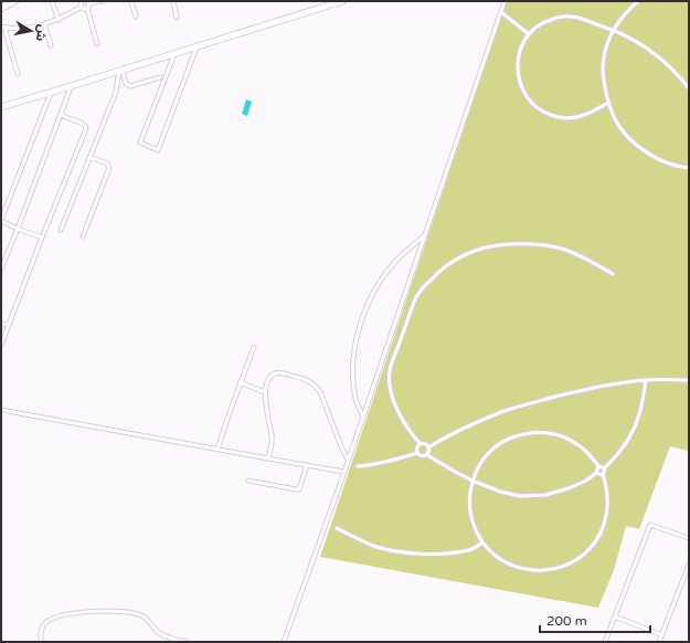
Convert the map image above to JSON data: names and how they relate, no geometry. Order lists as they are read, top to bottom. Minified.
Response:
{"scale_bar":"200 m","north":"right"}
